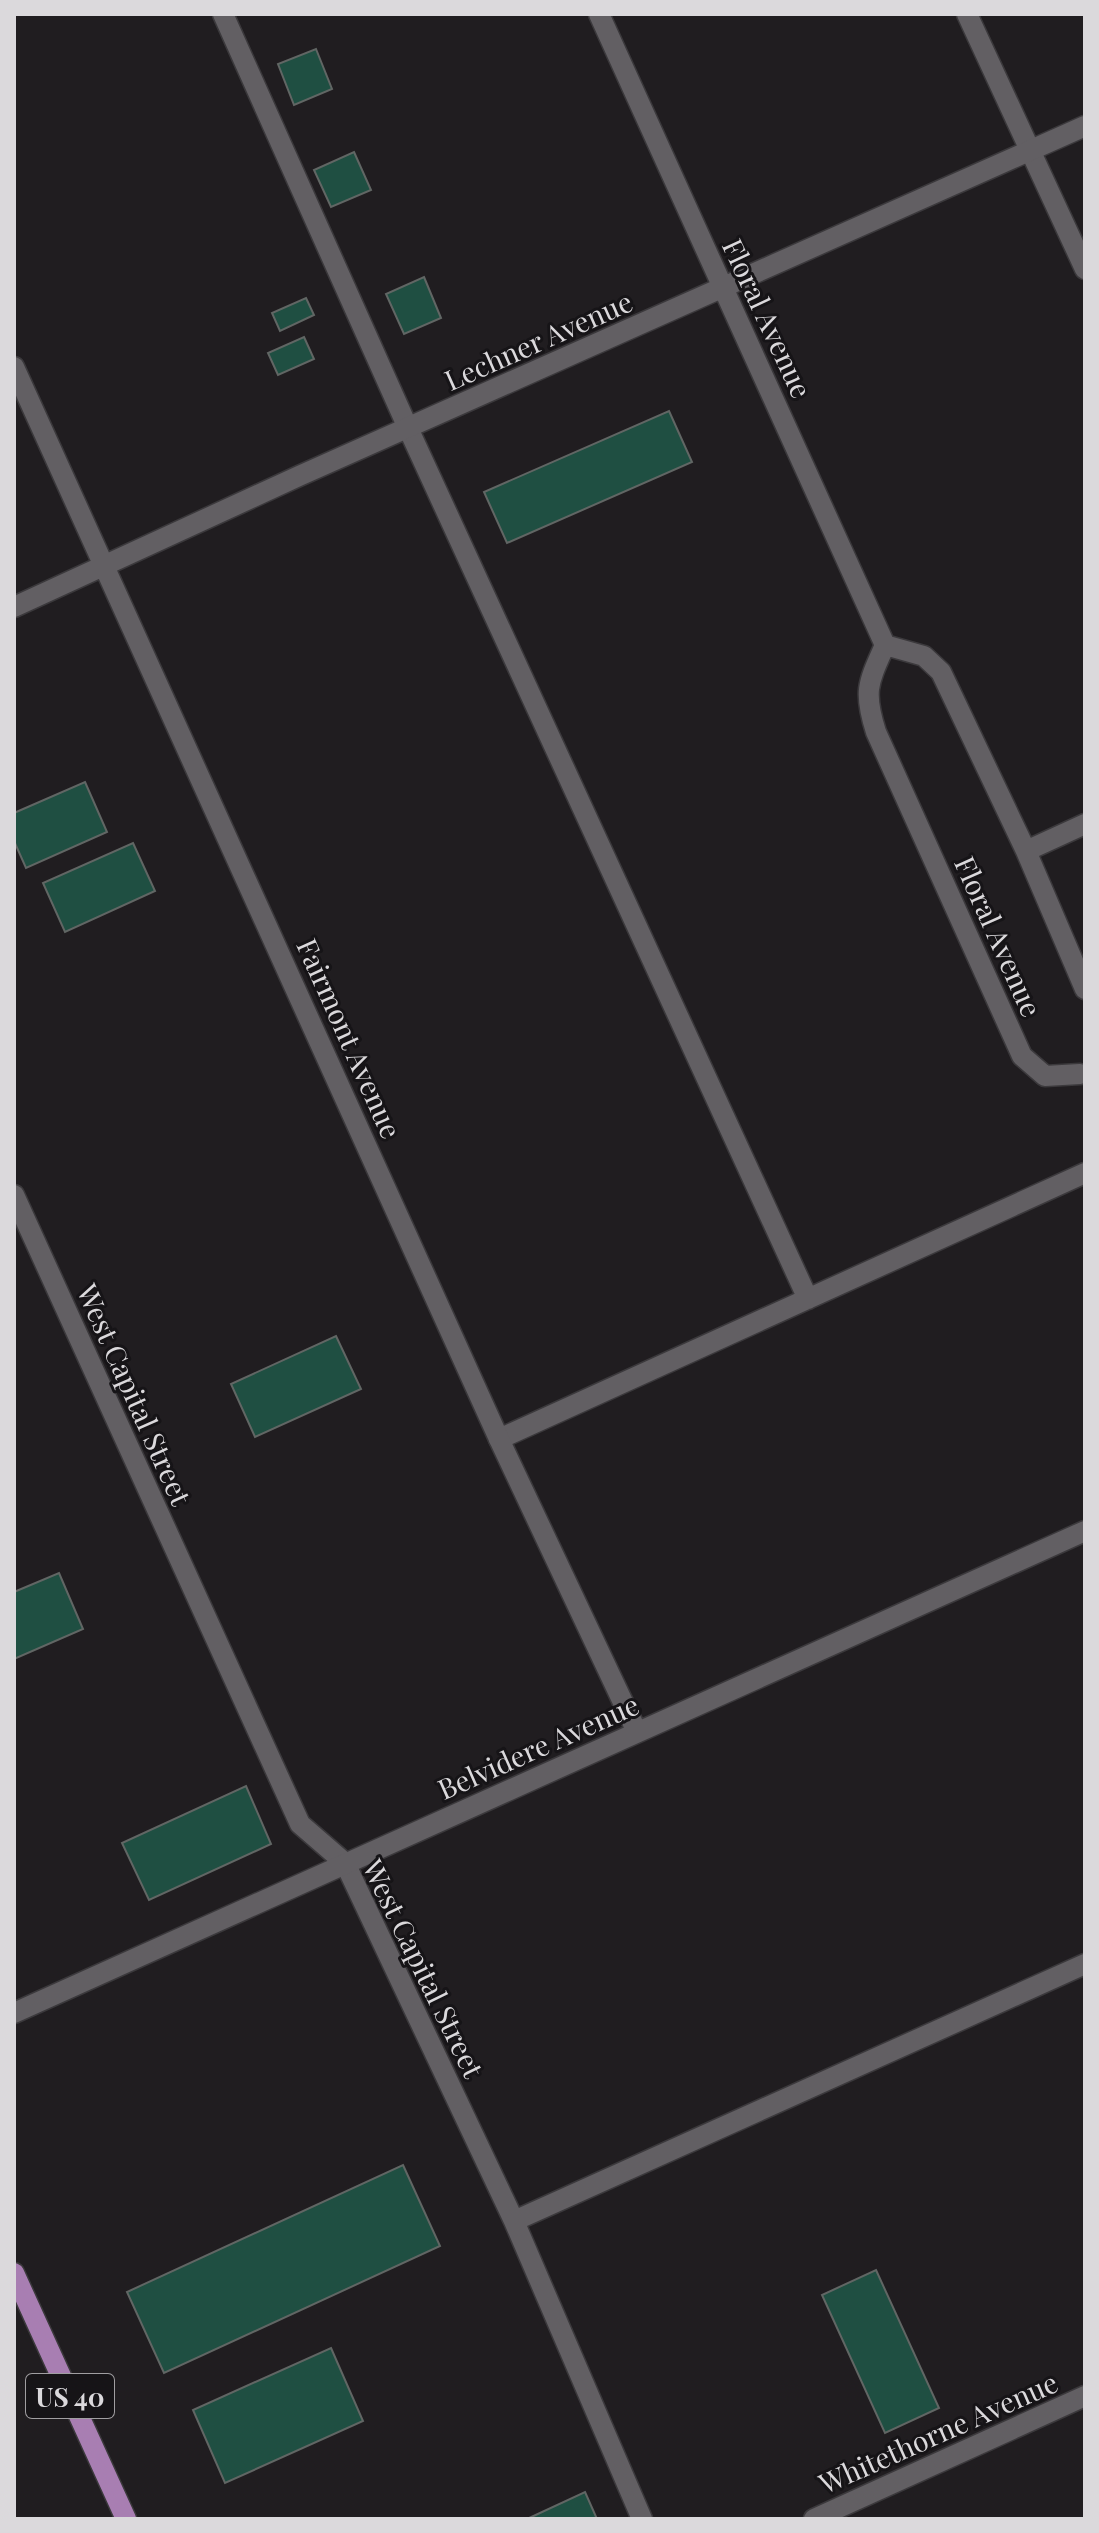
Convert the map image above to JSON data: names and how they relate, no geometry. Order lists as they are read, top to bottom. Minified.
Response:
{"streets":{"main road":["US 40"],"street":["Floral Avenue","Lechner Avenue","Fairmont Avenue","West Capital Street","Belvidere Avenue","Whitethorne Avenue"]},"crossings":[["Floral Avenue","Lechner Avenue"],["Lechner Avenue","Fairmont Avenue"],["Fairmont Avenue","Belvidere Avenue"],["West Capital Street","Belvidere Avenue"]]}
